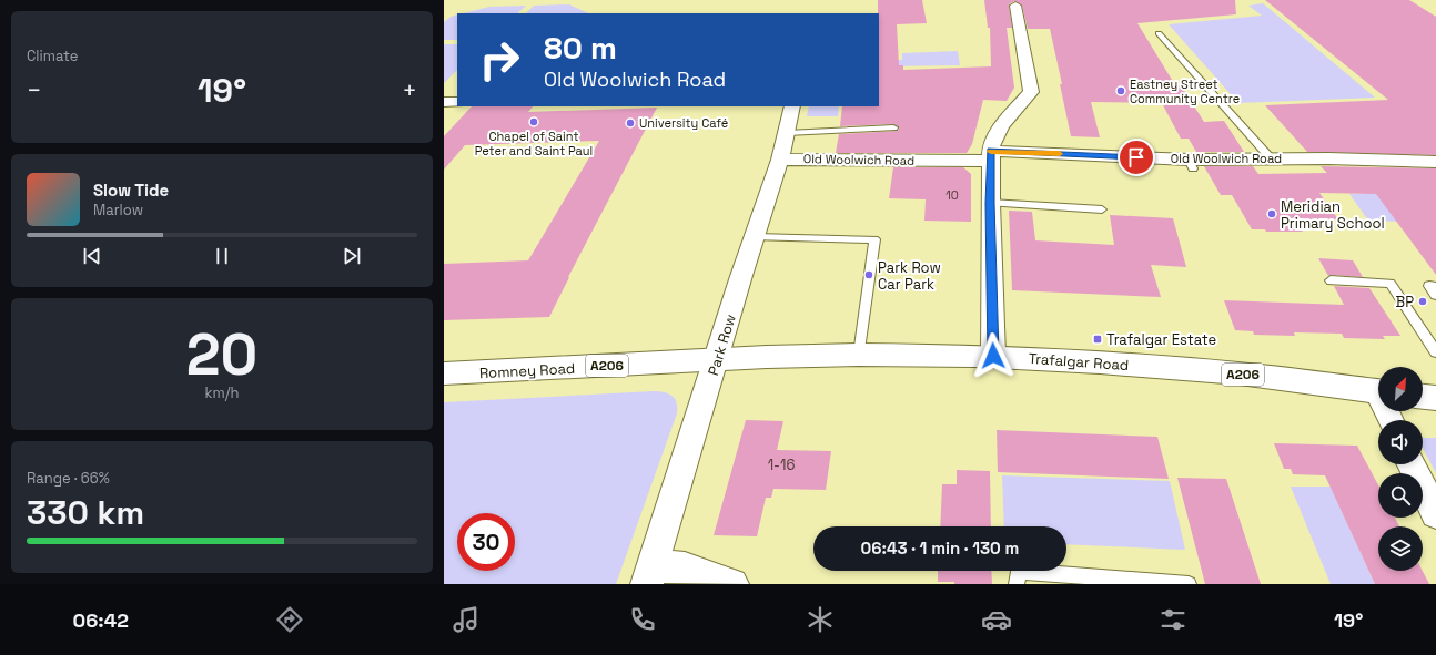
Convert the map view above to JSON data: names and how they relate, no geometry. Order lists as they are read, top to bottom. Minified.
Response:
{"streets":{"main road":["Trafalgar Road","A206","Romney Road"],"street":["Old Woolwich Road","Park Row"]},"crossings":[["Old Woolwich Road","Park Row"],["Park Row","Trafalgar Road"],["Park Row","Romney Road"],["Trafalgar Road","Romney Road"]],"places":{"other":["Eastney Street Community Centre","Chapel of Saint Peter and Saint Paul","University Café","Meridian Primary School","Park Row Car Park","BP"],"transit":["Trafalgar Estate"]},"house_numbers":["10","1-16"],"north":"top right","page":{"tile":["Climate",["20","km/h"],["Range · 66%","330 km"]],"turn":["80 m","Old Woolwich Road"],"heat":["−","19°","+"],"song":["Slow Tide","Marlow"],"limit":"30","trip":"06:43 · 1 min · 130 m","tabs":["06:42","19°"]}}
